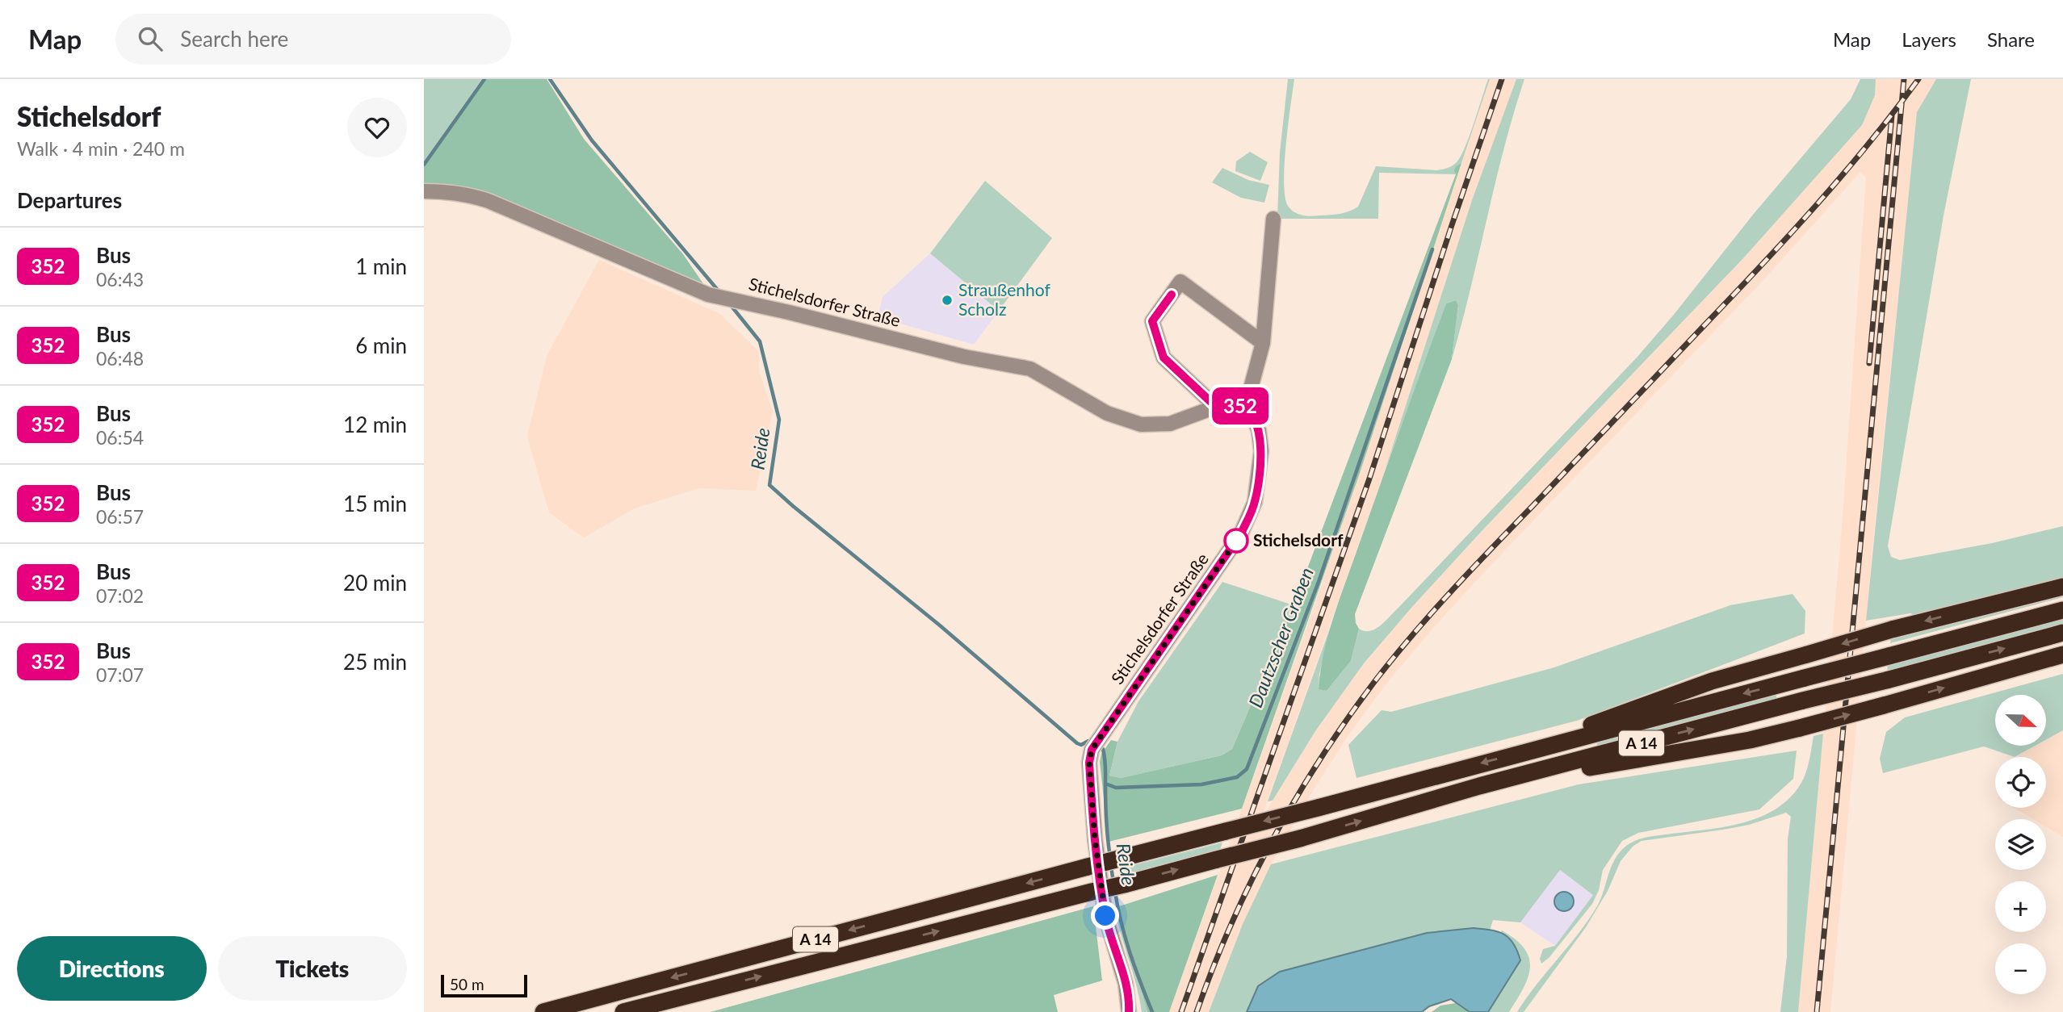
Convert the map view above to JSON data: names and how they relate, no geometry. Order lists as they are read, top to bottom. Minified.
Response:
{"streets":{"highway":["A 14"],"street":["Stichelsdorfer Straße"]},"water":["Reide","Dautzscher Graben"],"places":["Straußenhof Scholz","Stichelsdorf"],"lines":["bus line 352"],"scale_bar":"50 m","north":"right","page":{"header":"Map","search":"Search here","nav":["Map","Layers","Share"],"heading":[["Stichelsdorf","Walk · 4 min · 240 m"],"Departures"],"on_map":"352","list":[{"mark":"352","name":"Bus","note":"06:43","value":"1 min"},{"mark":"352","name":"Bus","note":"06:48","value":"6 min"},{"mark":"352","name":"Bus","note":"06:54","value":"12 min"},{"mark":"352","name":"Bus","note":"06:57","value":"15 min"},{"mark":"352","name":"Bus","note":"07:02","value":"20 min"},{"mark":"352","name":"Bus","note":"07:07","value":"25 min"}],"map_buttons":["+","−"],"buttons":["Directions","Tickets"],"scale":"50 m"}}
